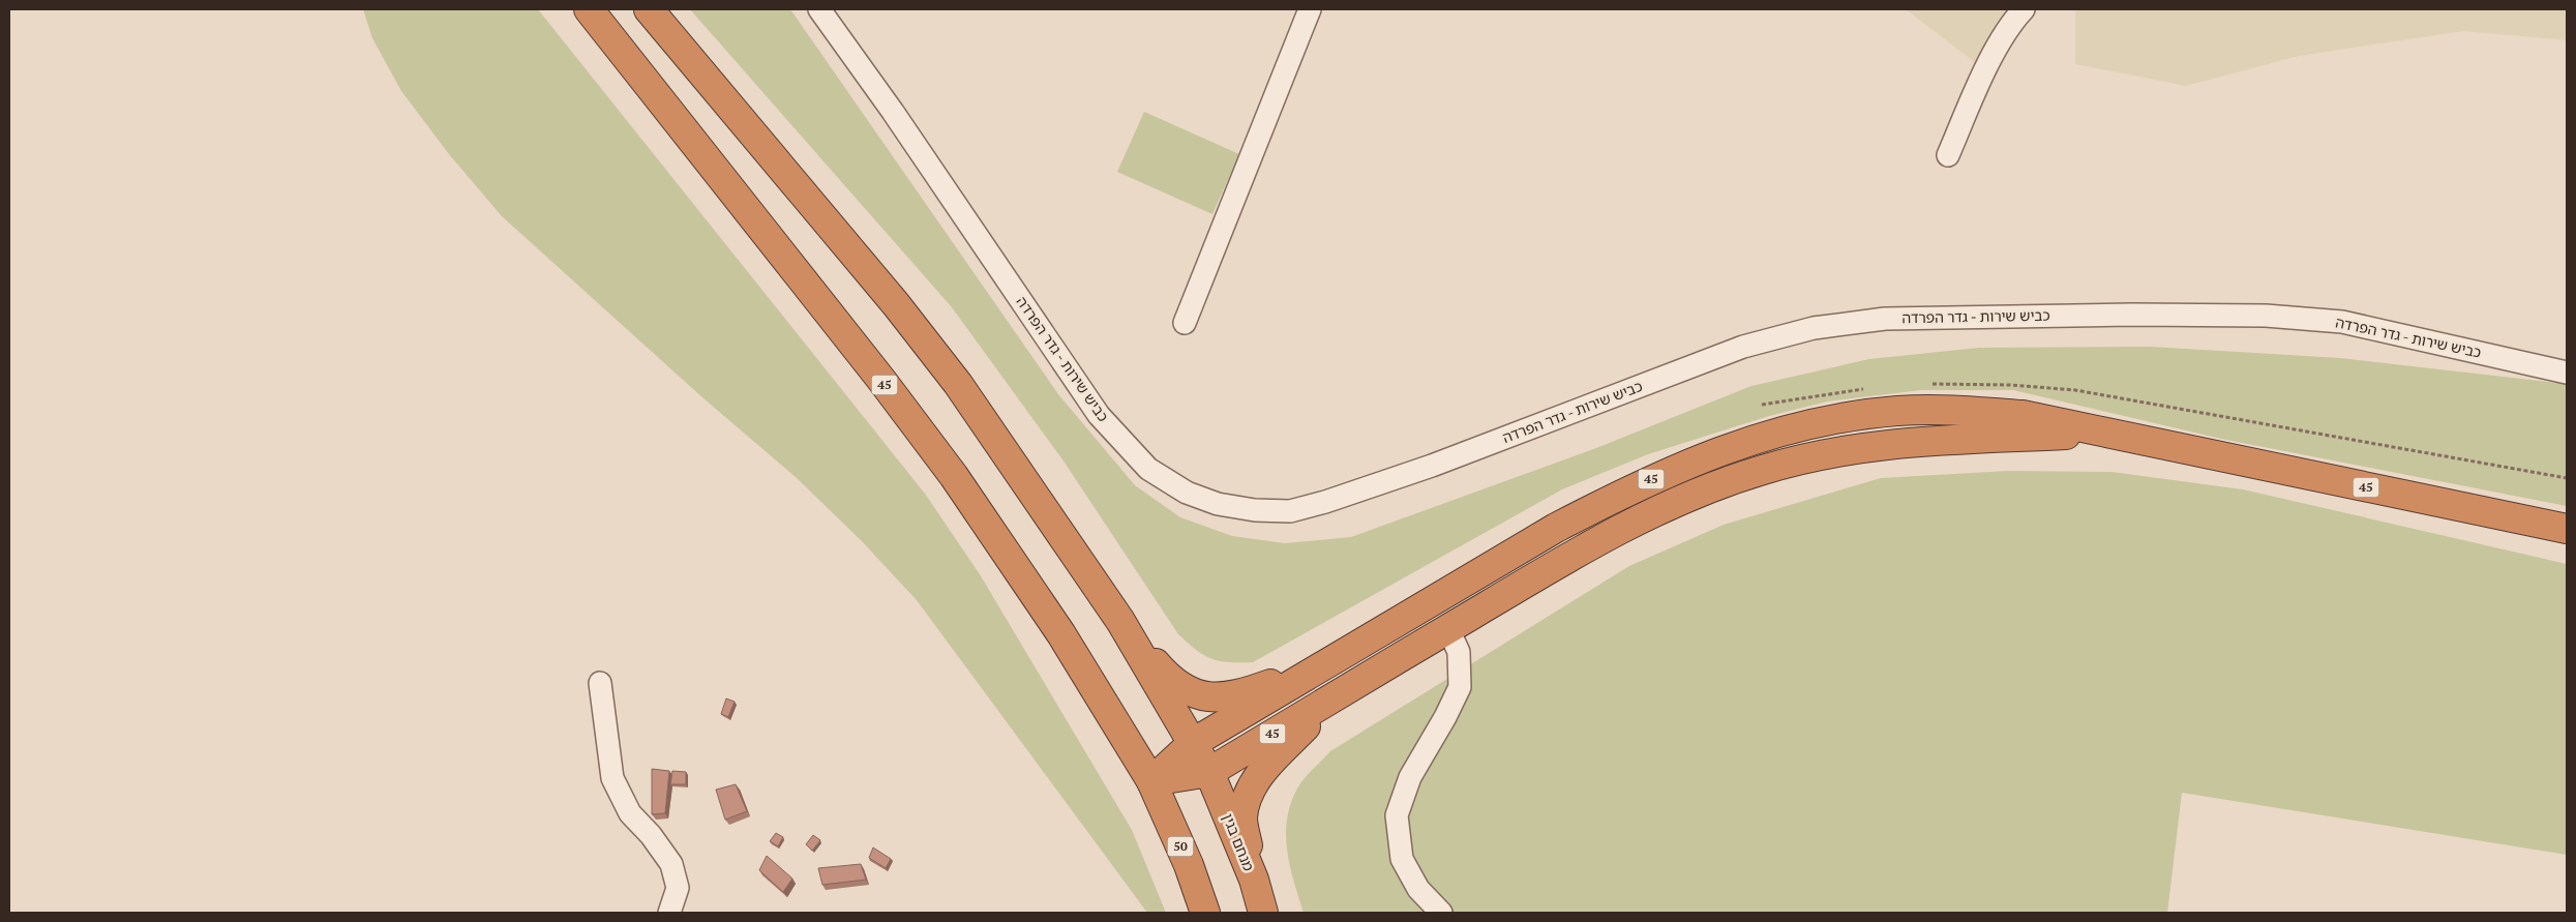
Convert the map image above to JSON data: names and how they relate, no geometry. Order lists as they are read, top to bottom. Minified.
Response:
{"streets":{"highway":["45","מנחם בגין","50"],"street":["כביש שירות - גדר הפרדה"]},"crossings":[["45","מנחם בגין"],["45","50"]]}
